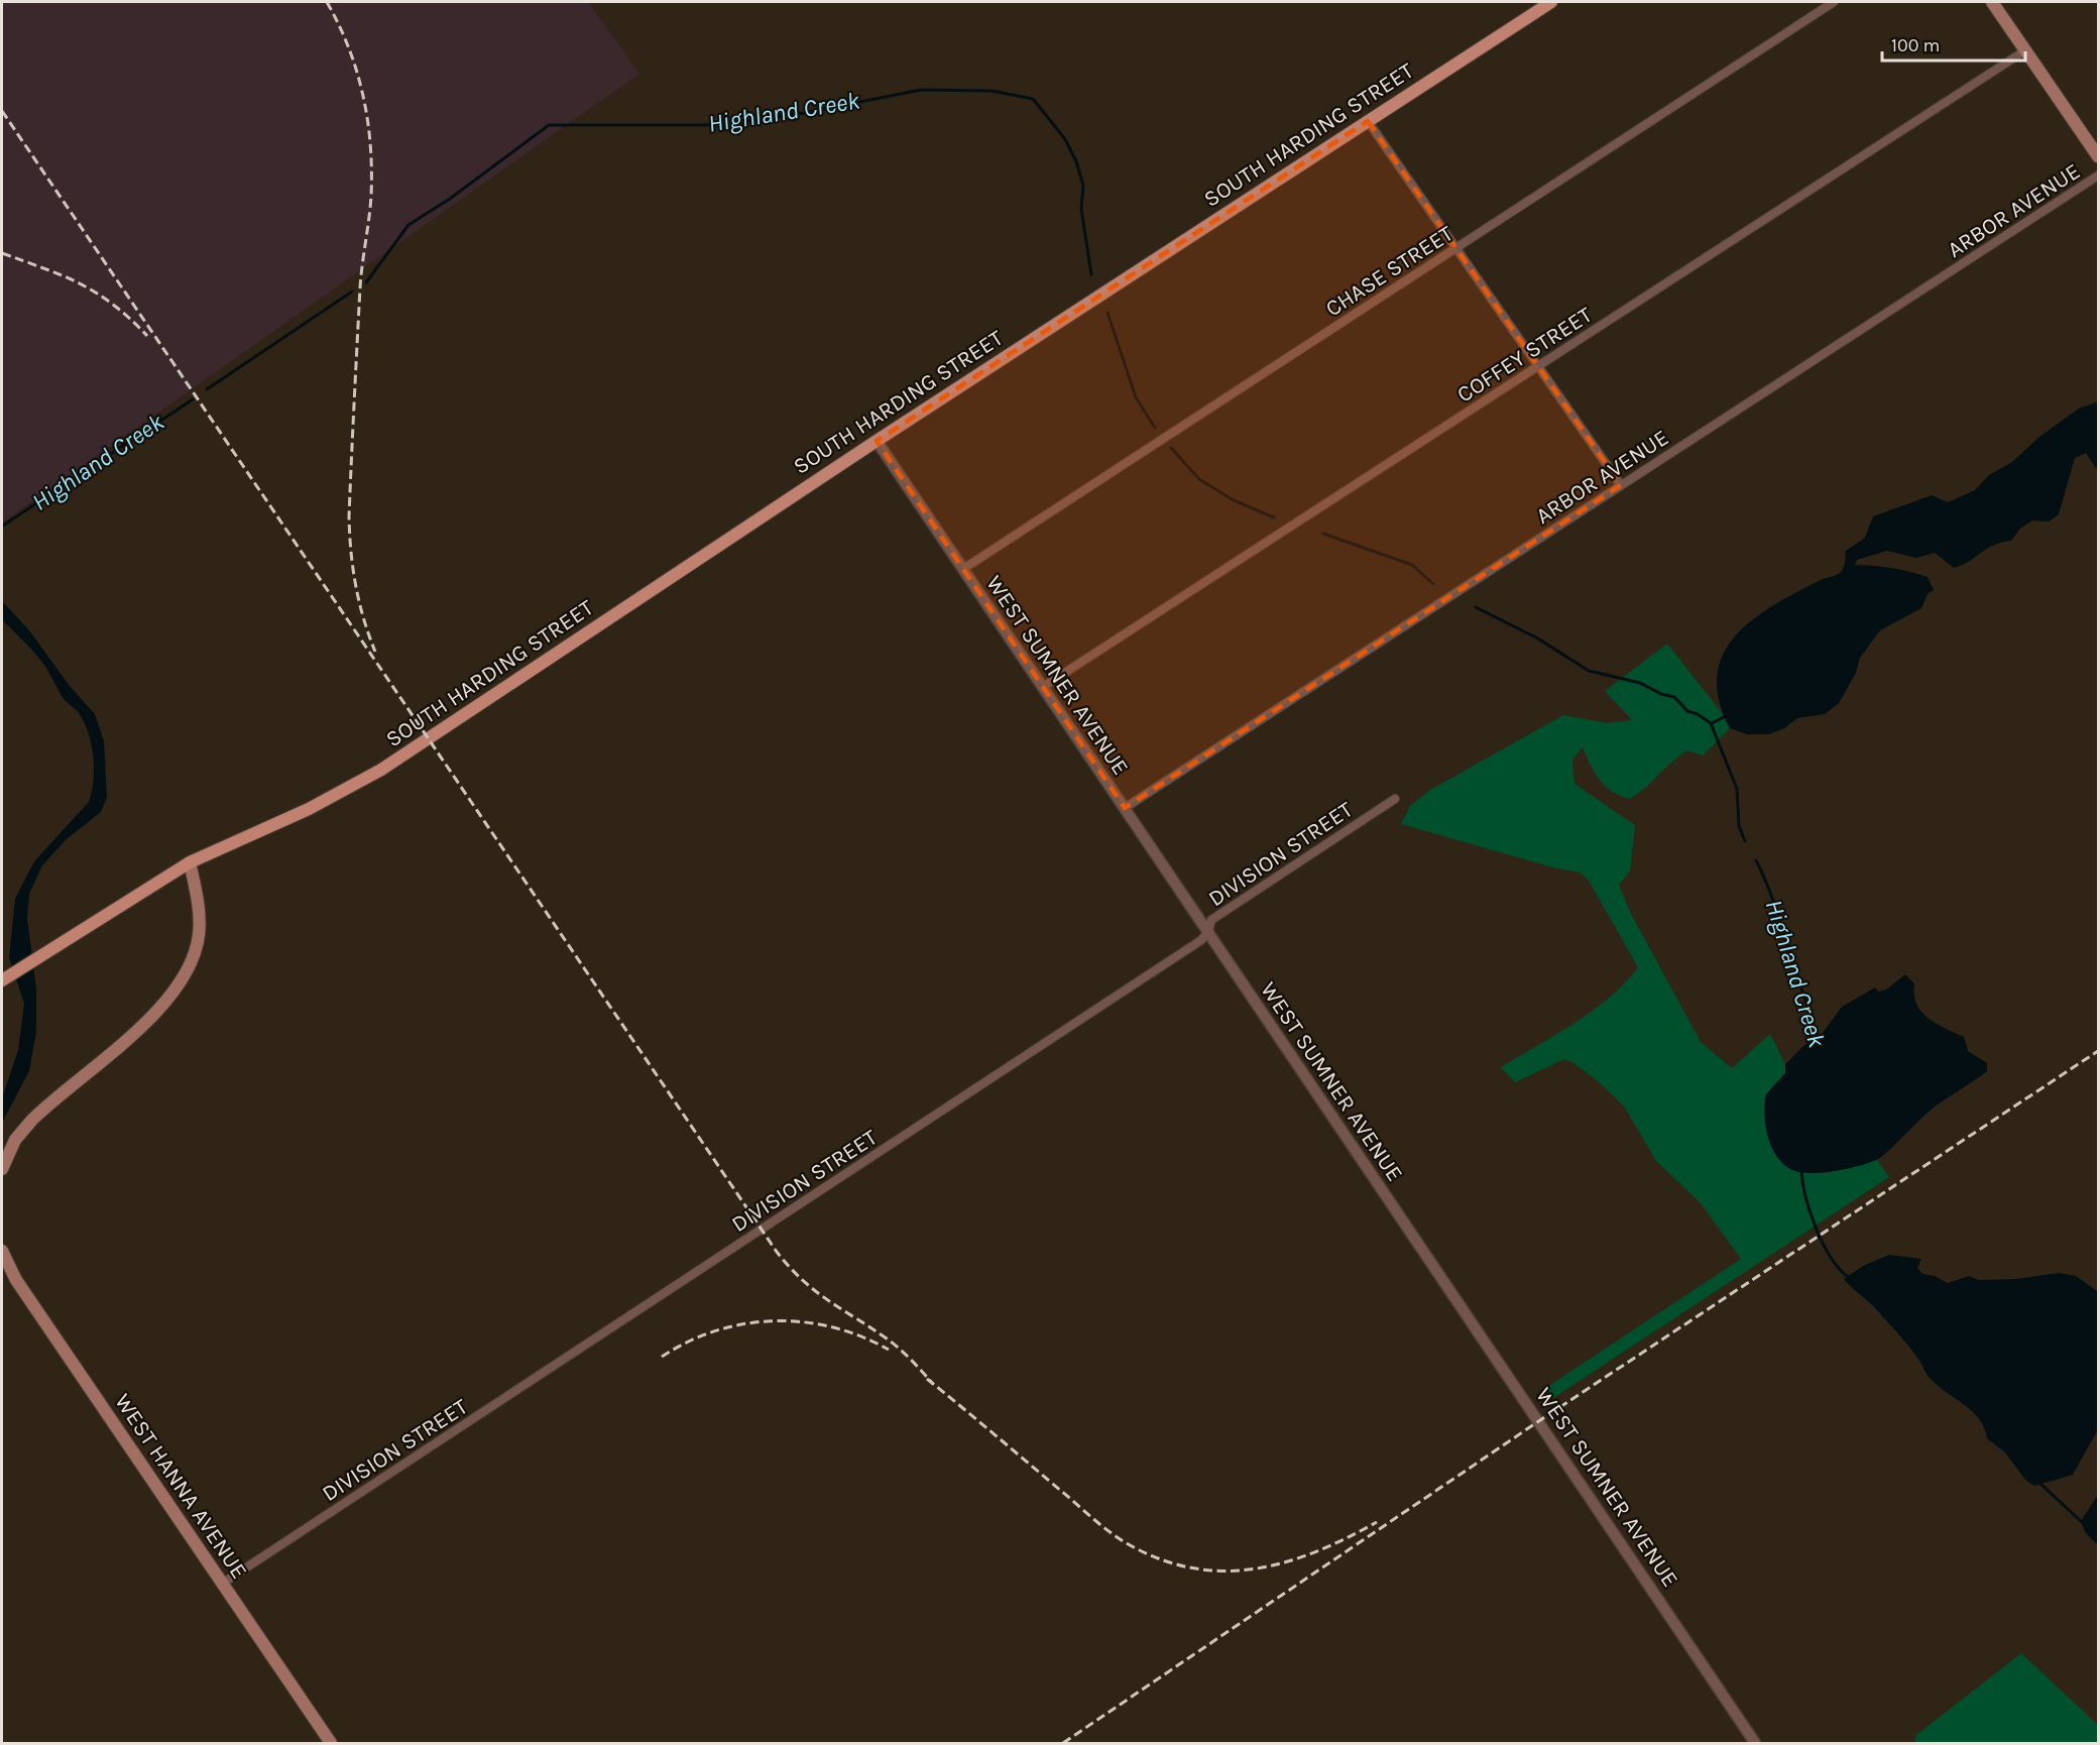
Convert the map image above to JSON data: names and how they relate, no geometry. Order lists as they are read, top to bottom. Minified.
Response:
{"streets":{"main road":["SOUTH HARDING STREET","WEST HANNA AVENUE"],"street":["ARBOR AVENUE","CHASE STREET","COFFEY STREET","WEST SUMNER AVENUE","DIVISION STREET"]},"crossings":[["SOUTH HARDING STREET","WEST SUMNER AVENUE"],["ARBOR AVENUE","WEST SUMNER AVENUE"],["CHASE STREET","WEST SUMNER AVENUE"],["COFFEY STREET","WEST SUMNER AVENUE"],["WEST SUMNER AVENUE","DIVISION STREET"],["DIVISION STREET","WEST HANNA AVENUE"]],"water":["Highland Creek"],"scale_bar":"100 m"}
